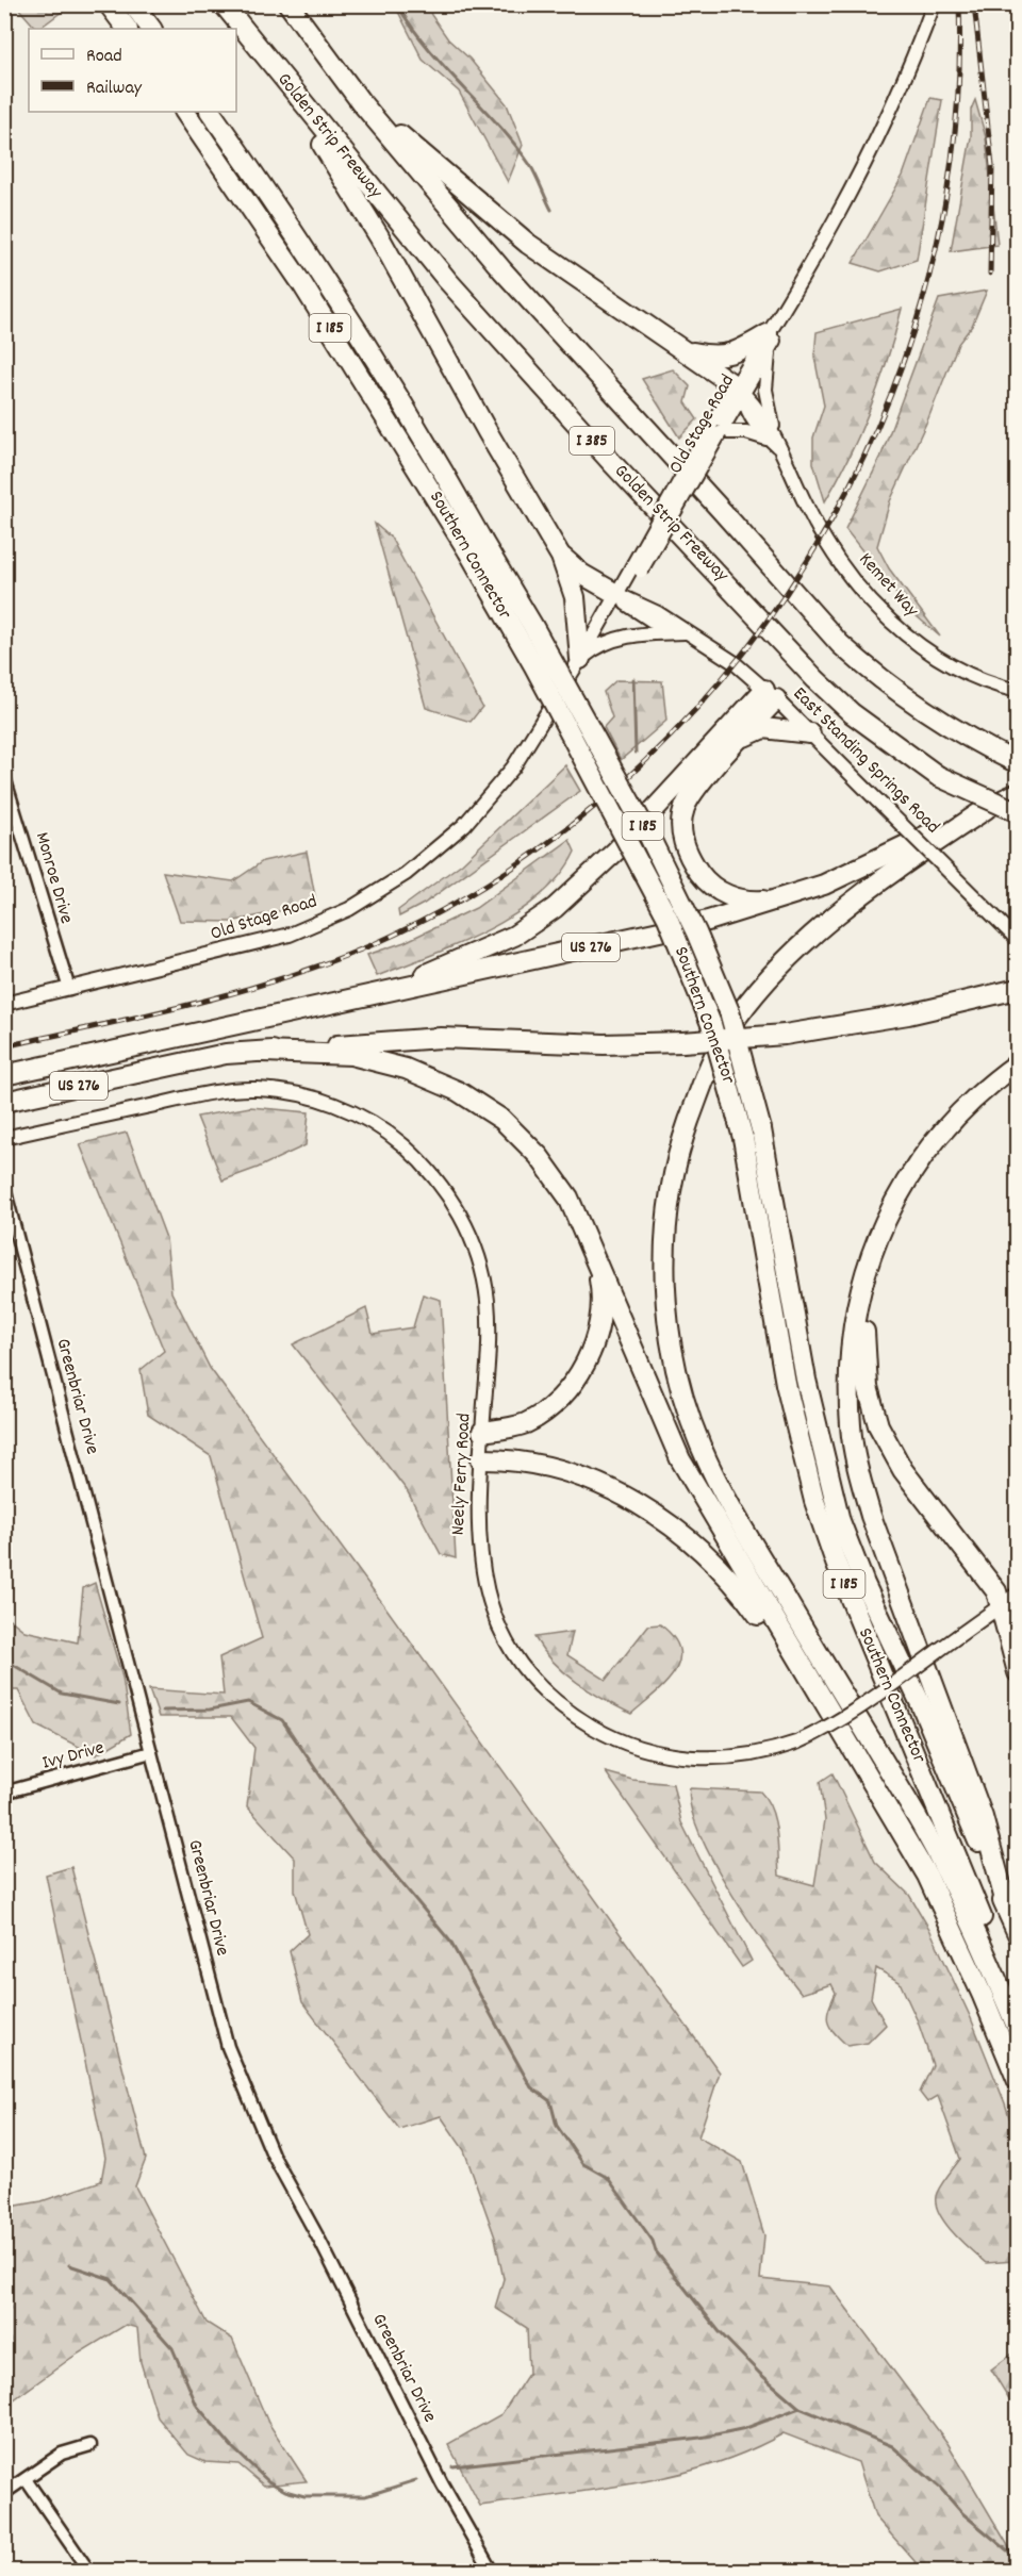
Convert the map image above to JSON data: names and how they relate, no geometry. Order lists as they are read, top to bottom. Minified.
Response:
{"streets":{"highway":["Golden Strip Freeway","I 185","I 385","Southern Connector","US 276"],"street":["Old Stage Road","Kemet Way","East Standing Springs Road","Monroe Drive","Greenbriar Drive","Neely Ferry Road","Ivy Drive"]},"crossings":[["Old Stage Road","Kemet Way"],["Old Stage Road","East Standing Springs Road"],["Old Stage Road","Monroe Drive"],["Greenbriar Drive","Ivy Drive"]],"legend":["Road","Railway"]}
